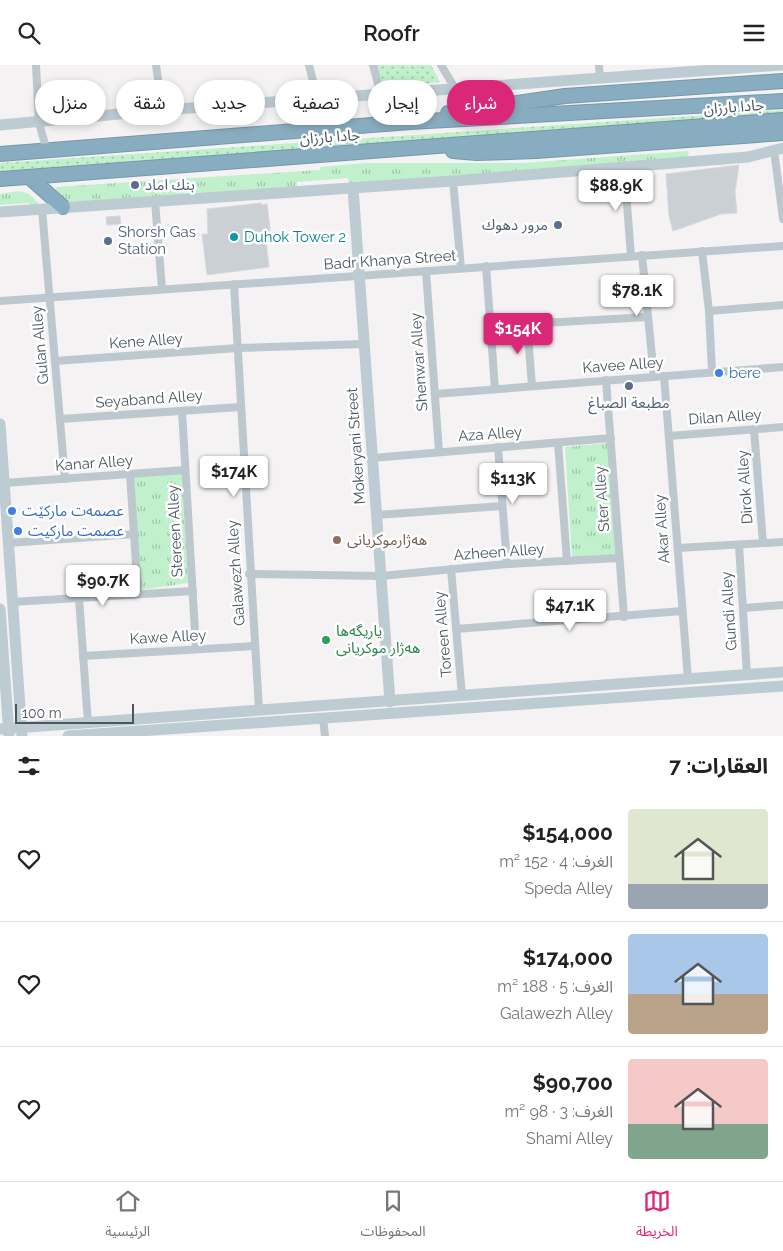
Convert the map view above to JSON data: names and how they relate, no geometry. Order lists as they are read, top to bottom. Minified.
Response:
{"streets":{"highway":["جادا بارزان"],"main road":["Mokeryani Street"],"street":["Badr Khanya Street","Kene Alley","Gulan Alley","Shenwar Alley","Kavee Alley","Seyaband Alley","Dilan Alley","Aza Alley","Kanar Alley","Dirok Alley","Ster Alley","Akar Alley","Stereen Alley","Azheen Alley","Galawezh Alley","Gundi Alley","Toreen Alley","Kawe Alley"]},"crossings":[["Badr Khanya Street","Gulan Alley"],["Badr Khanya Street","Shenwar Alley"],["Badr Khanya Street","Mokeryani Street"],["Badr Khanya Street","Galawezh Alley"],["Kene Alley","Gulan Alley"],["Kene Alley","Mokeryani Street"],["Kene Alley","Galawezh Alley"],["Gulan Alley","Seyaband Alley"],["Gulan Alley","Kanar Alley"],["Shenwar Alley","Kavee Alley"],["Shenwar Alley","Aza Alley"],["Kavee Alley","Ster Alley"],["Kavee Alley","Akar Alley"],["Seyaband Alley","Stereen Alley"],["Seyaband Alley","Galawezh Alley"],["Dilan Alley","Dirok Alley"],["Dilan Alley","Akar Alley"],["Aza Alley","Mokeryani Street"],["Aza Alley","Ster Alley"],["Mokeryani Street","Azheen Alley"],["Kanar Alley","Stereen Alley"],["Ster Alley","Azheen Alley"],["Stereen Alley","Kawe Alley"],["Azheen Alley","Galawezh Alley"],["Azheen Alley","Toreen Alley"],["Galawezh Alley","Kawe Alley"]],"places":["بنك اماد","مرور دهوك","Duhok Tower 2","Shorsh Gas Station","bere","مطبعة الصباغ","عصمه‌ت ماركێت","عصمت ماركيت","ھەژارموکریانی","یاریگەها هەژار موکریانی"],"scale_bar":"100 m","page":{"header":"Roofr","chip":["شراء","إيجار","تصفية","جديد","شقة","منزل"],"price":["$88.9K","$78.1K","$154K","$174K","$113K","$90.7K","$47.1K"],"scale":"100 m","heading":"العقارات: 7","list":[{"name":"$154,000","note":"الغرف: 4 · 152 m² · Speda Alley"},{"name":"$174,000","note":"الغرف: 5 · 188 m² · Galawezh Alley"},{"name":"$90,700","note":"الغرف: 3 · 98 m² · Shami Alley"}],"tabs":["الخريطة","المحفوظات","الرئيسية"]}}
